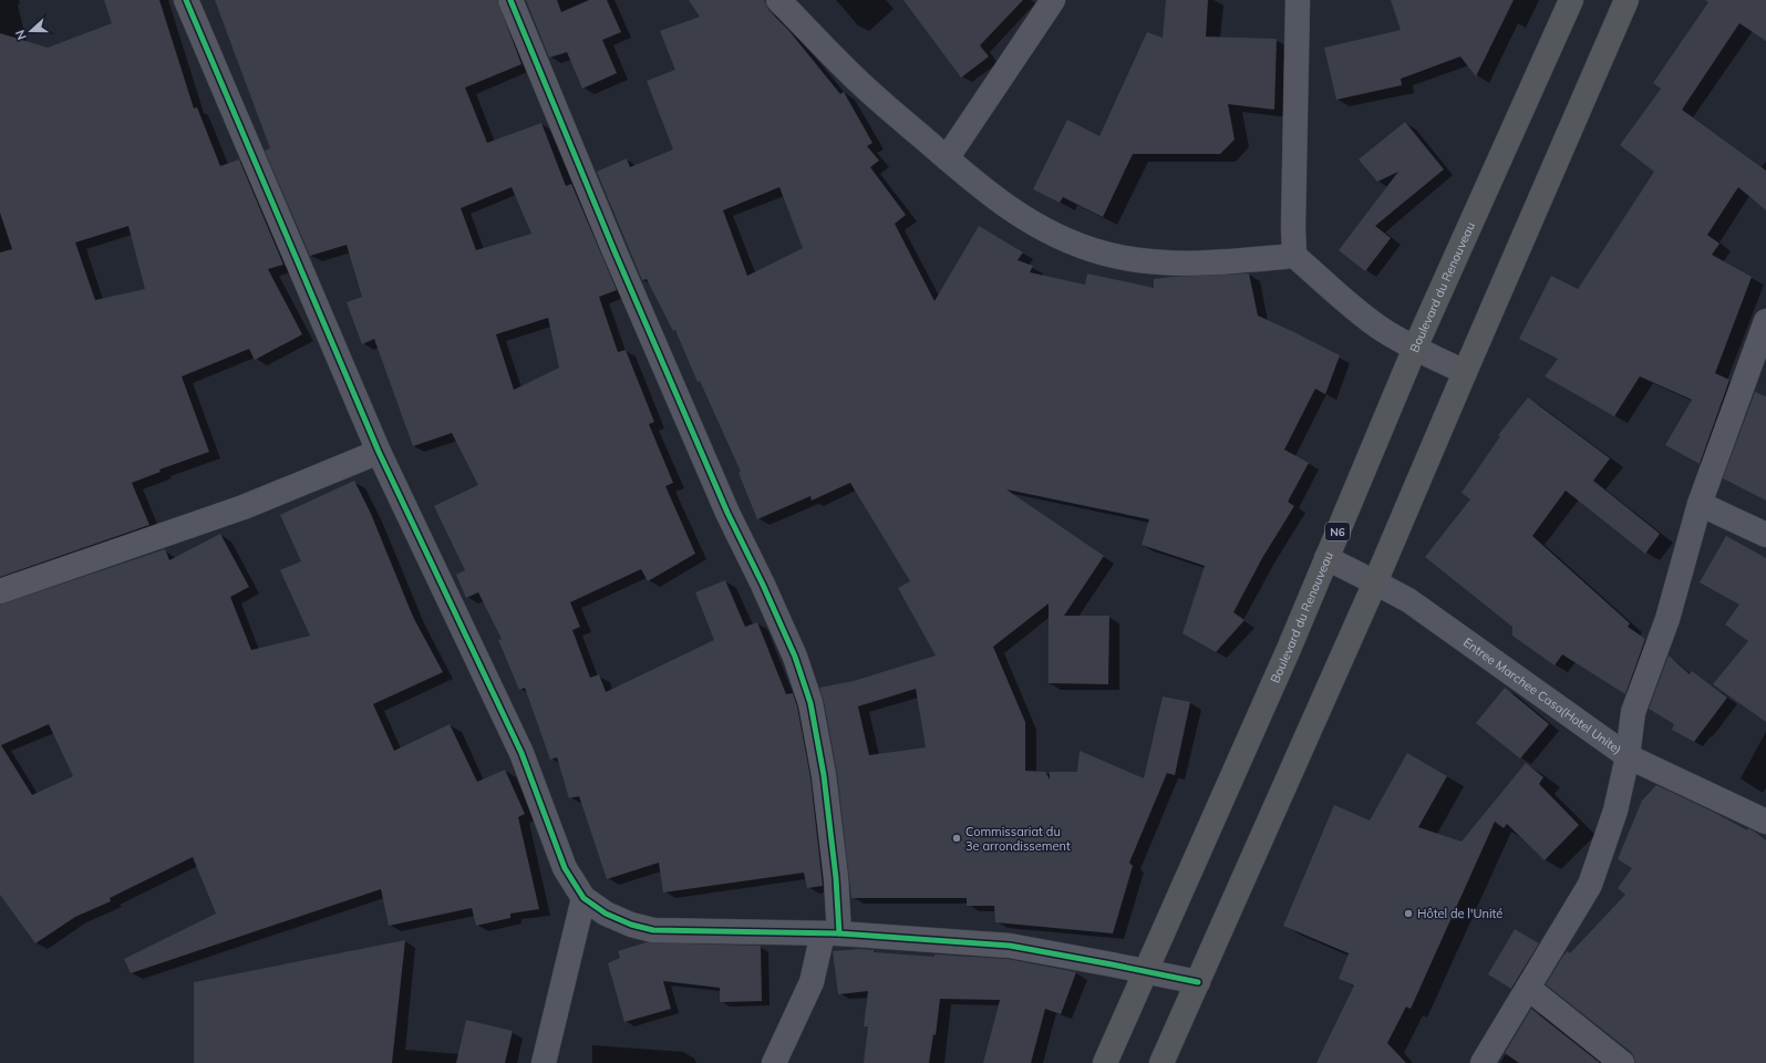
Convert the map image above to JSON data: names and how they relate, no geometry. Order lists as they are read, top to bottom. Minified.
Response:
{"streets":{"highway":["Boulevard du Renouveau","N6"],"street":["Entree Marchee Casa(Hotel Unite)"]},"crossings":[["Boulevard du Renouveau","Entree Marchee Casa(Hotel Unite)"]],"places":["Commissariat du 3e arrondissement","Hôtel de l'Unité"],"north":"left"}
